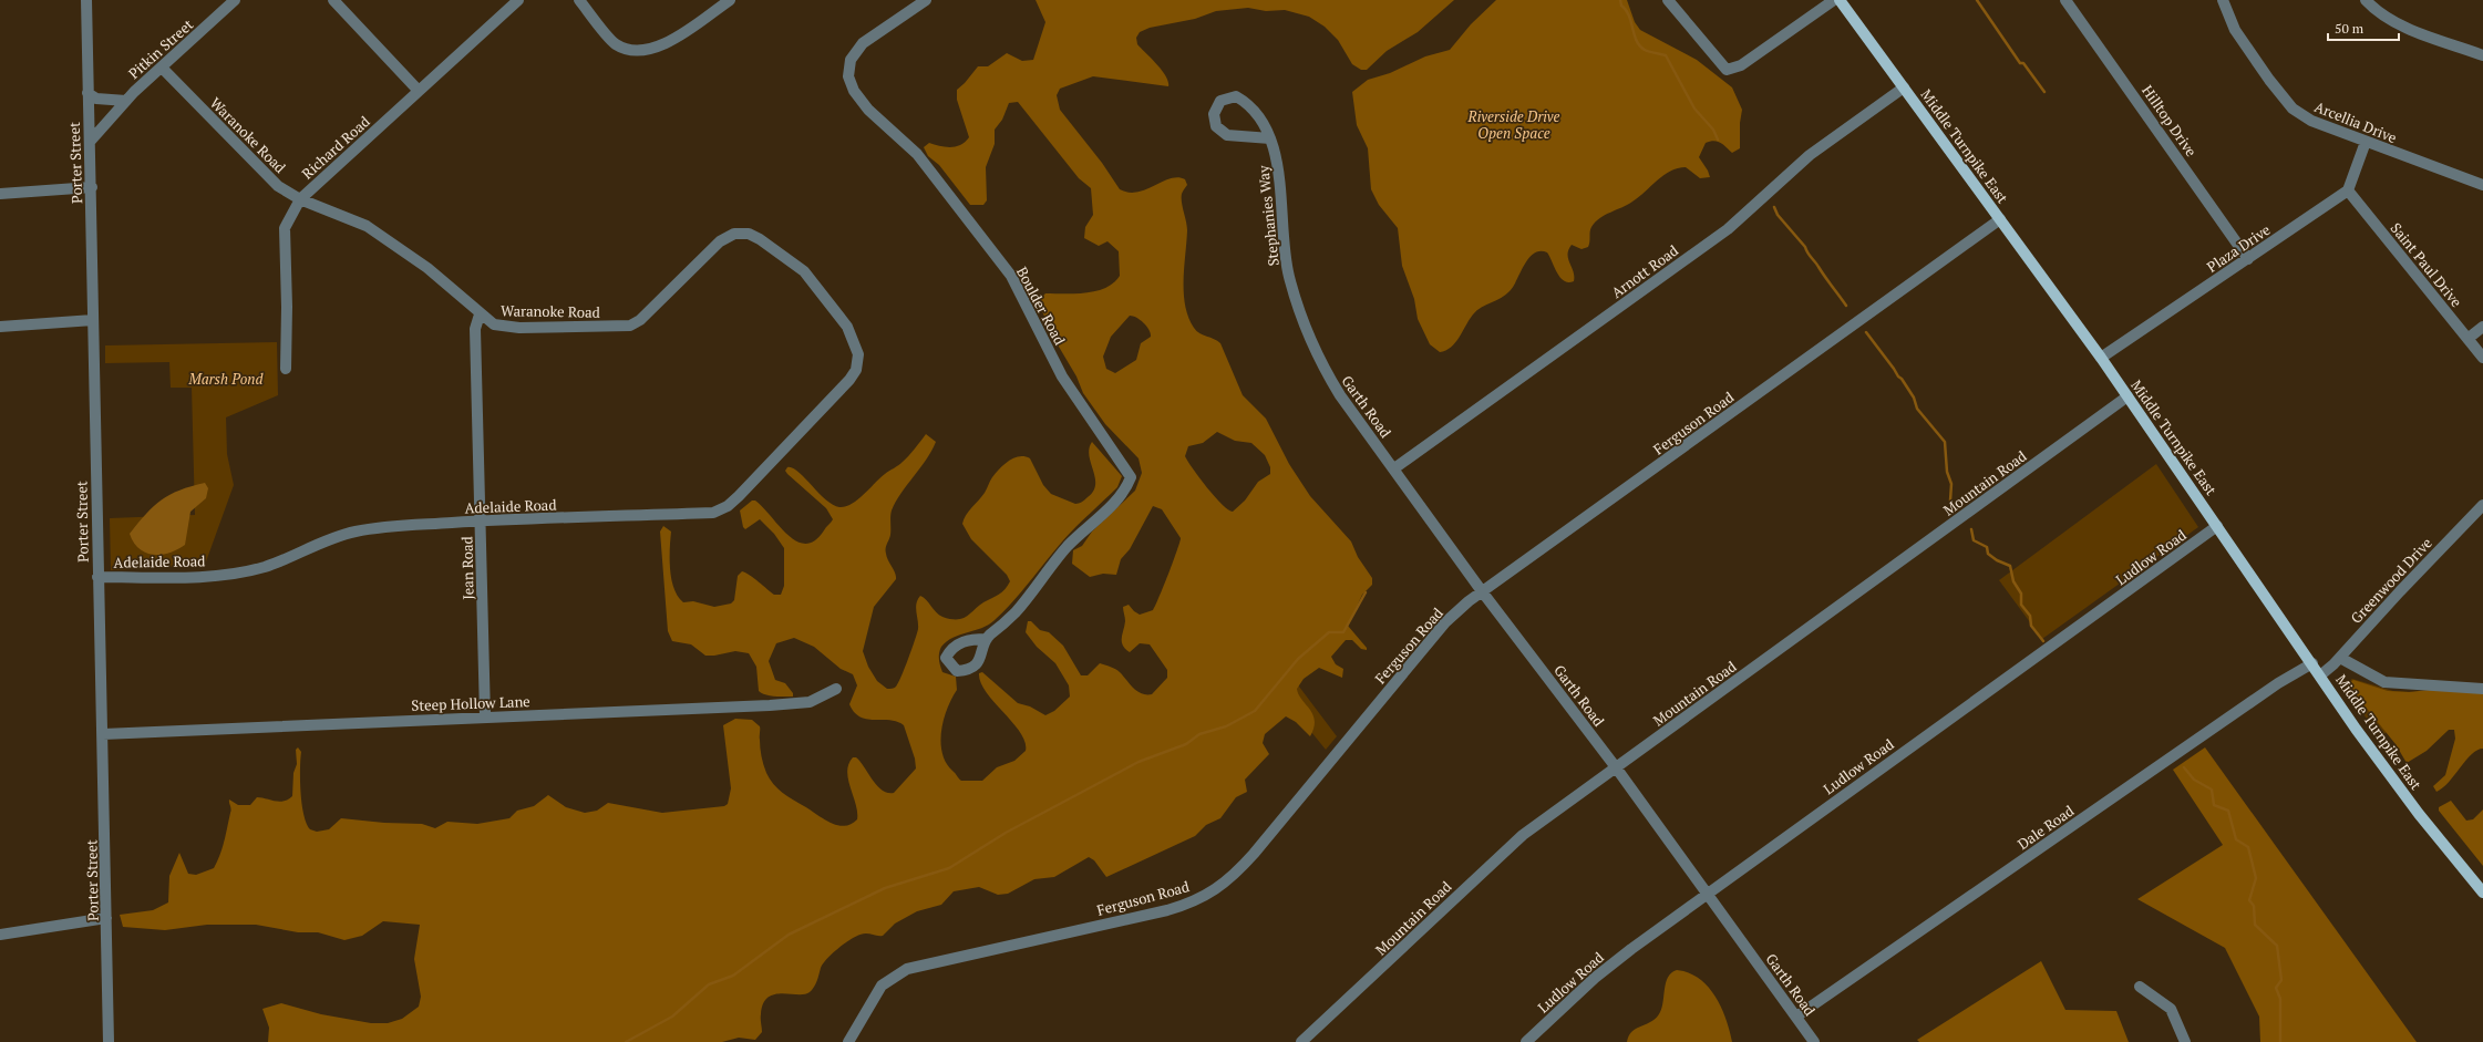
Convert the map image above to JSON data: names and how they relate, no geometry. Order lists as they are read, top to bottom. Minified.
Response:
{"streets":{"main road":["Middle Turnpike East"],"street":["Pitkin Street","Hilltop Drive","Arcellia Drive","Waranoke Road","Richard Road","Porter Street","Stephanies Way","Plaza Drive","Saint Paul Drive","Arnott Road","Boulder Road","Garth Road","Ferguson Road","Mountain Road","Adelaide Road","Ludlow Road","Jean Road","Greenwood Drive","Steep Hollow Lane","Dale Road"]},"crossings":[["Pitkin Street","Waranoke Road"],["Pitkin Street","Porter Street"],["Hilltop Drive","Plaza Drive"],["Waranoke Road","Richard Road"],["Waranoke Road","Adelaide Road"],["Waranoke Road","Jean Road"],["Middle Turnpike East","Plaza Drive"],["Middle Turnpike East","Arnott Road"],["Middle Turnpike East","Ferguson Road"],["Middle Turnpike East","Mountain Road"],["Middle Turnpike East","Ludlow Road"],["Middle Turnpike East","Greenwood Drive"],["Middle Turnpike East","Dale Road"],["Porter Street","Adelaide Road"],["Porter Street","Steep Hollow Lane"],["Stephanies Way","Garth Road"],["Plaza Drive","Saint Paul Drive"],["Arnott Road","Garth Road"],["Garth Road","Ferguson Road"],["Garth Road","Mountain Road"],["Garth Road","Ludlow Road"],["Garth Road","Dale Road"],["Adelaide Road","Jean Road"],["Jean Road","Steep Hollow Lane"]],"parks":["Riverside Drive Open Space","Marsh Pond"],"scale_bar":"50 m"}
